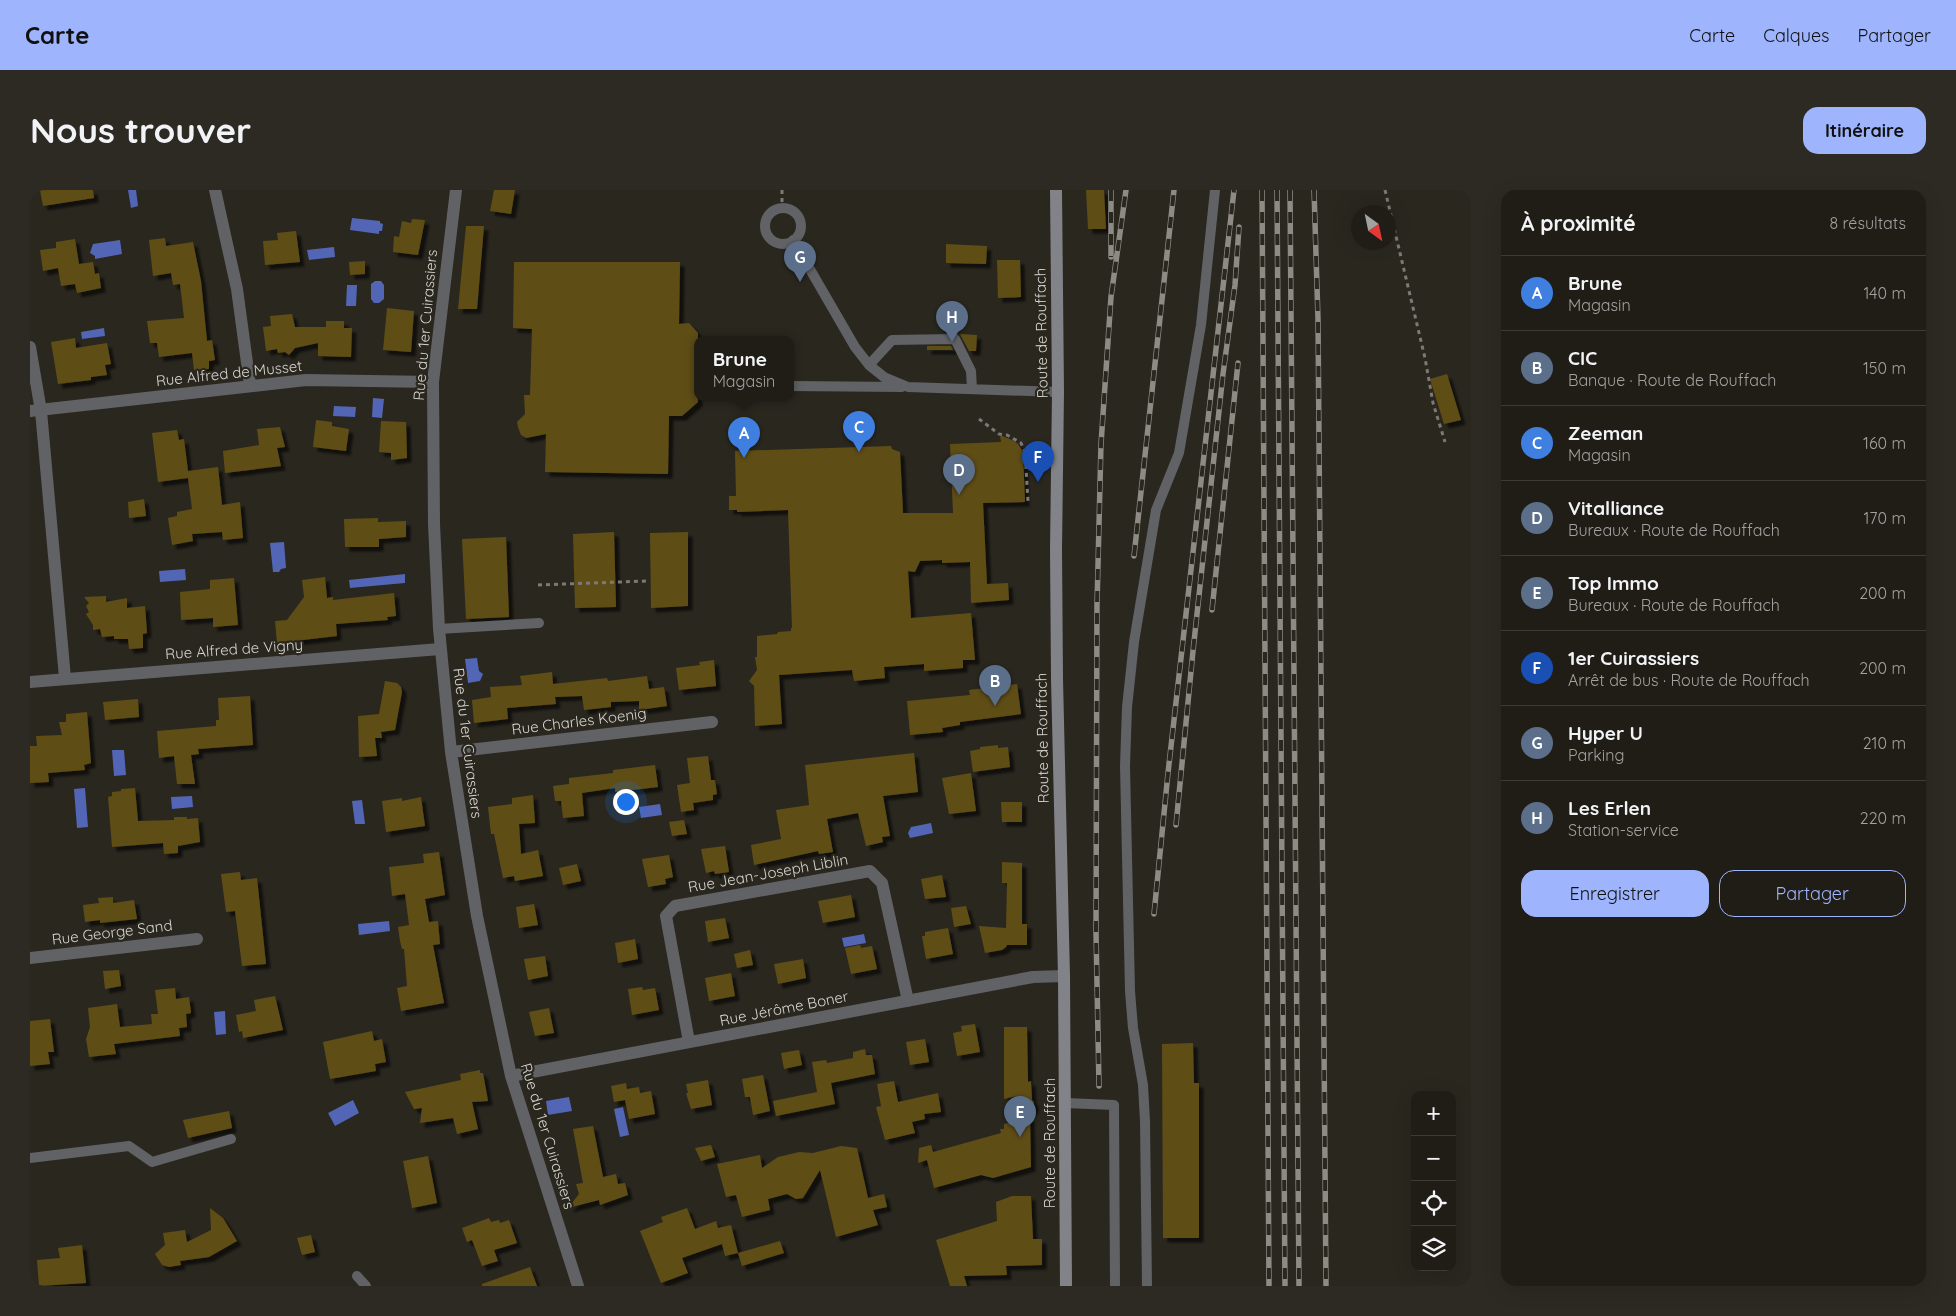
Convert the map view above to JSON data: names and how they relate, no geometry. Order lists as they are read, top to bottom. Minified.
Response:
{"streets":{"main road":["Route de Rouffach"],"street":["Rue du 1er Cuirassiers","Rue Alfred de Musset","Rue Alfred de Vigny","Rue Charles Koenig","Rue Jean-Joseph Liblin","Rue George Sand","Rue Jérôme Boner"]},"crossings":[["Rue du 1er Cuirassiers","Rue Alfred de Musset"],["Rue du 1er Cuirassiers","Rue Alfred de Vigny"],["Rue du 1er Cuirassiers","Rue Charles Koenig"],["Rue du 1er Cuirassiers","Rue Jérôme Boner"],["Route de Rouffach","Rue Jérôme Boner"],["Rue Jean-Joseph Liblin","Rue Jérôme Boner"]],"north":"bottom right","page":{"header":"Carte","nav":["Carte","Calques","Partager"],"buttons":["Itinéraire",["Enregistrer","Partager"]],"title":"Nous trouver","heading":["À proximité","8 résultats"],"pins":["G","H","C","A","F","D","B","E"],"list":[{"mark":"A","name":"Brune","note":"Magasin","value":"140 m"},{"mark":"B","name":"CIC","note":"Banque · Route de Rouffach","value":"150 m"},{"mark":"C","name":"Zeeman","note":"Magasin","value":"160 m"},{"mark":"D","name":"Vitalliance","note":"Bureaux · Route de Rouffach","value":"170 m"},{"mark":"E","name":"Top Immo","note":"Bureaux · Route de Rouffach","value":"200 m"},{"mark":"F","name":"1er Cuirassiers","note":"Arrêt de bus · Route de Rouffach","value":"200 m"},{"mark":"G","name":"Hyper U","note":"Parking","value":"210 m"},{"mark":"H","name":"Les Erlen","note":"Station-service","value":"220 m"}],"popup":["Brune","Magasin"],"map_buttons":["+","−"]}}
